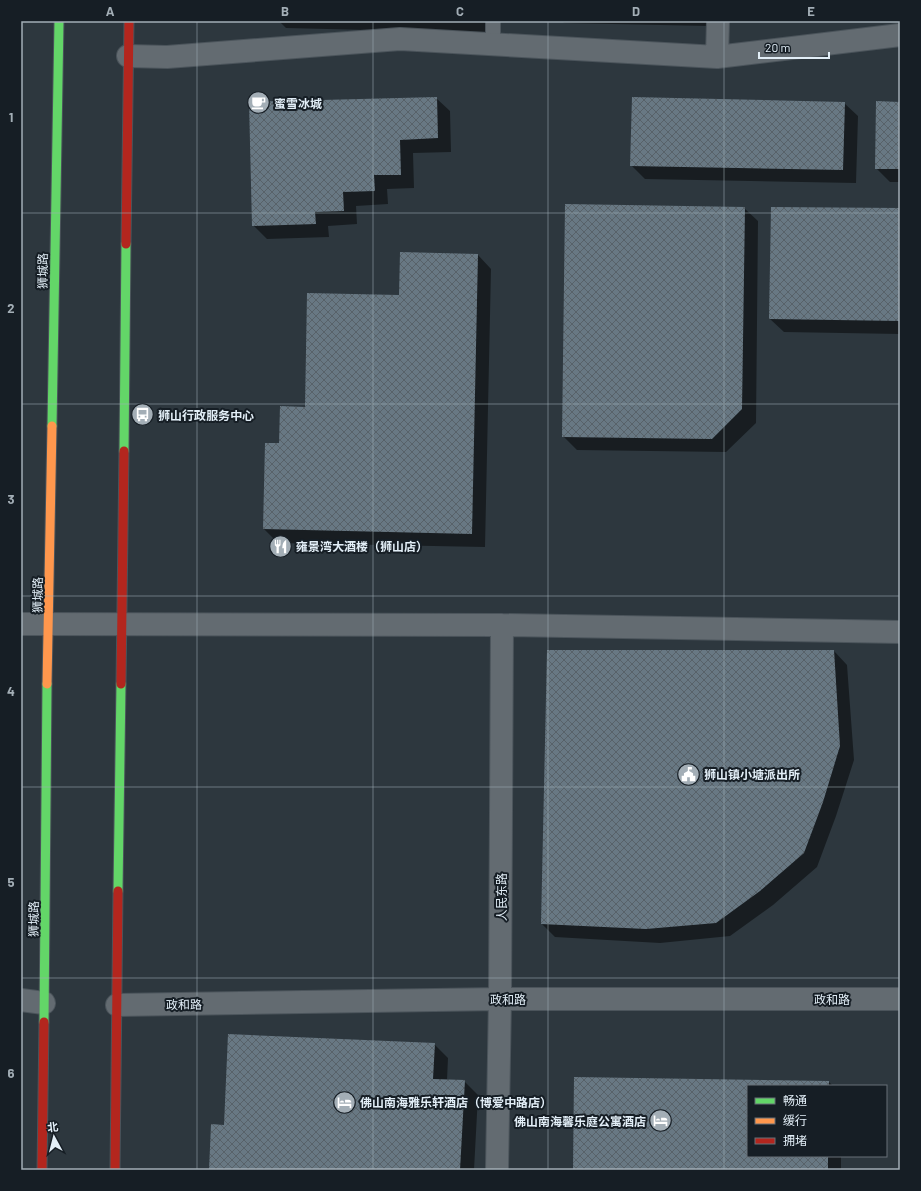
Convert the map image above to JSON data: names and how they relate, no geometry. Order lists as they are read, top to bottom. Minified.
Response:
{"streets":{"street":["狮城路","人民东路","政和路"]},"crossings":[["人民东路","政和路"]],"places":{"cafe":["蜜雪冰城"],"bus stop":["狮山行政服务中心"],"restaurant":["雍景湾大酒楼（狮山店）"],"public building":["狮山镇小塘派出所"],"hotel":["佛山南海雅乐轩酒店（博爱中路店）","佛山南海馨乐庭公寓酒店"]},"legend":["畅通","缓行","拥堵"],"scale_bar":"20 m","north":"top","grid":{"columns":["A","B","C","D","E"],"rows":["1","2","3","4","5","6"]}}
